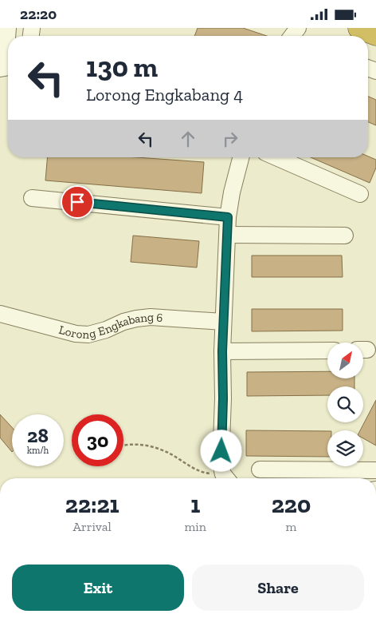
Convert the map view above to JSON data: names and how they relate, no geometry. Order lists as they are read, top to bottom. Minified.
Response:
{"streets":{"street":["Lorong Engkabang 6"]},"north":"top right","page":{"status":"22:20","turn":["130 m","Lorong Engkabang 4"],"speed":"28 km/h","limit":"30","eta":["22:21","Arrival","1","min","220","m"],"buttons":["Exit","Share"]}}
